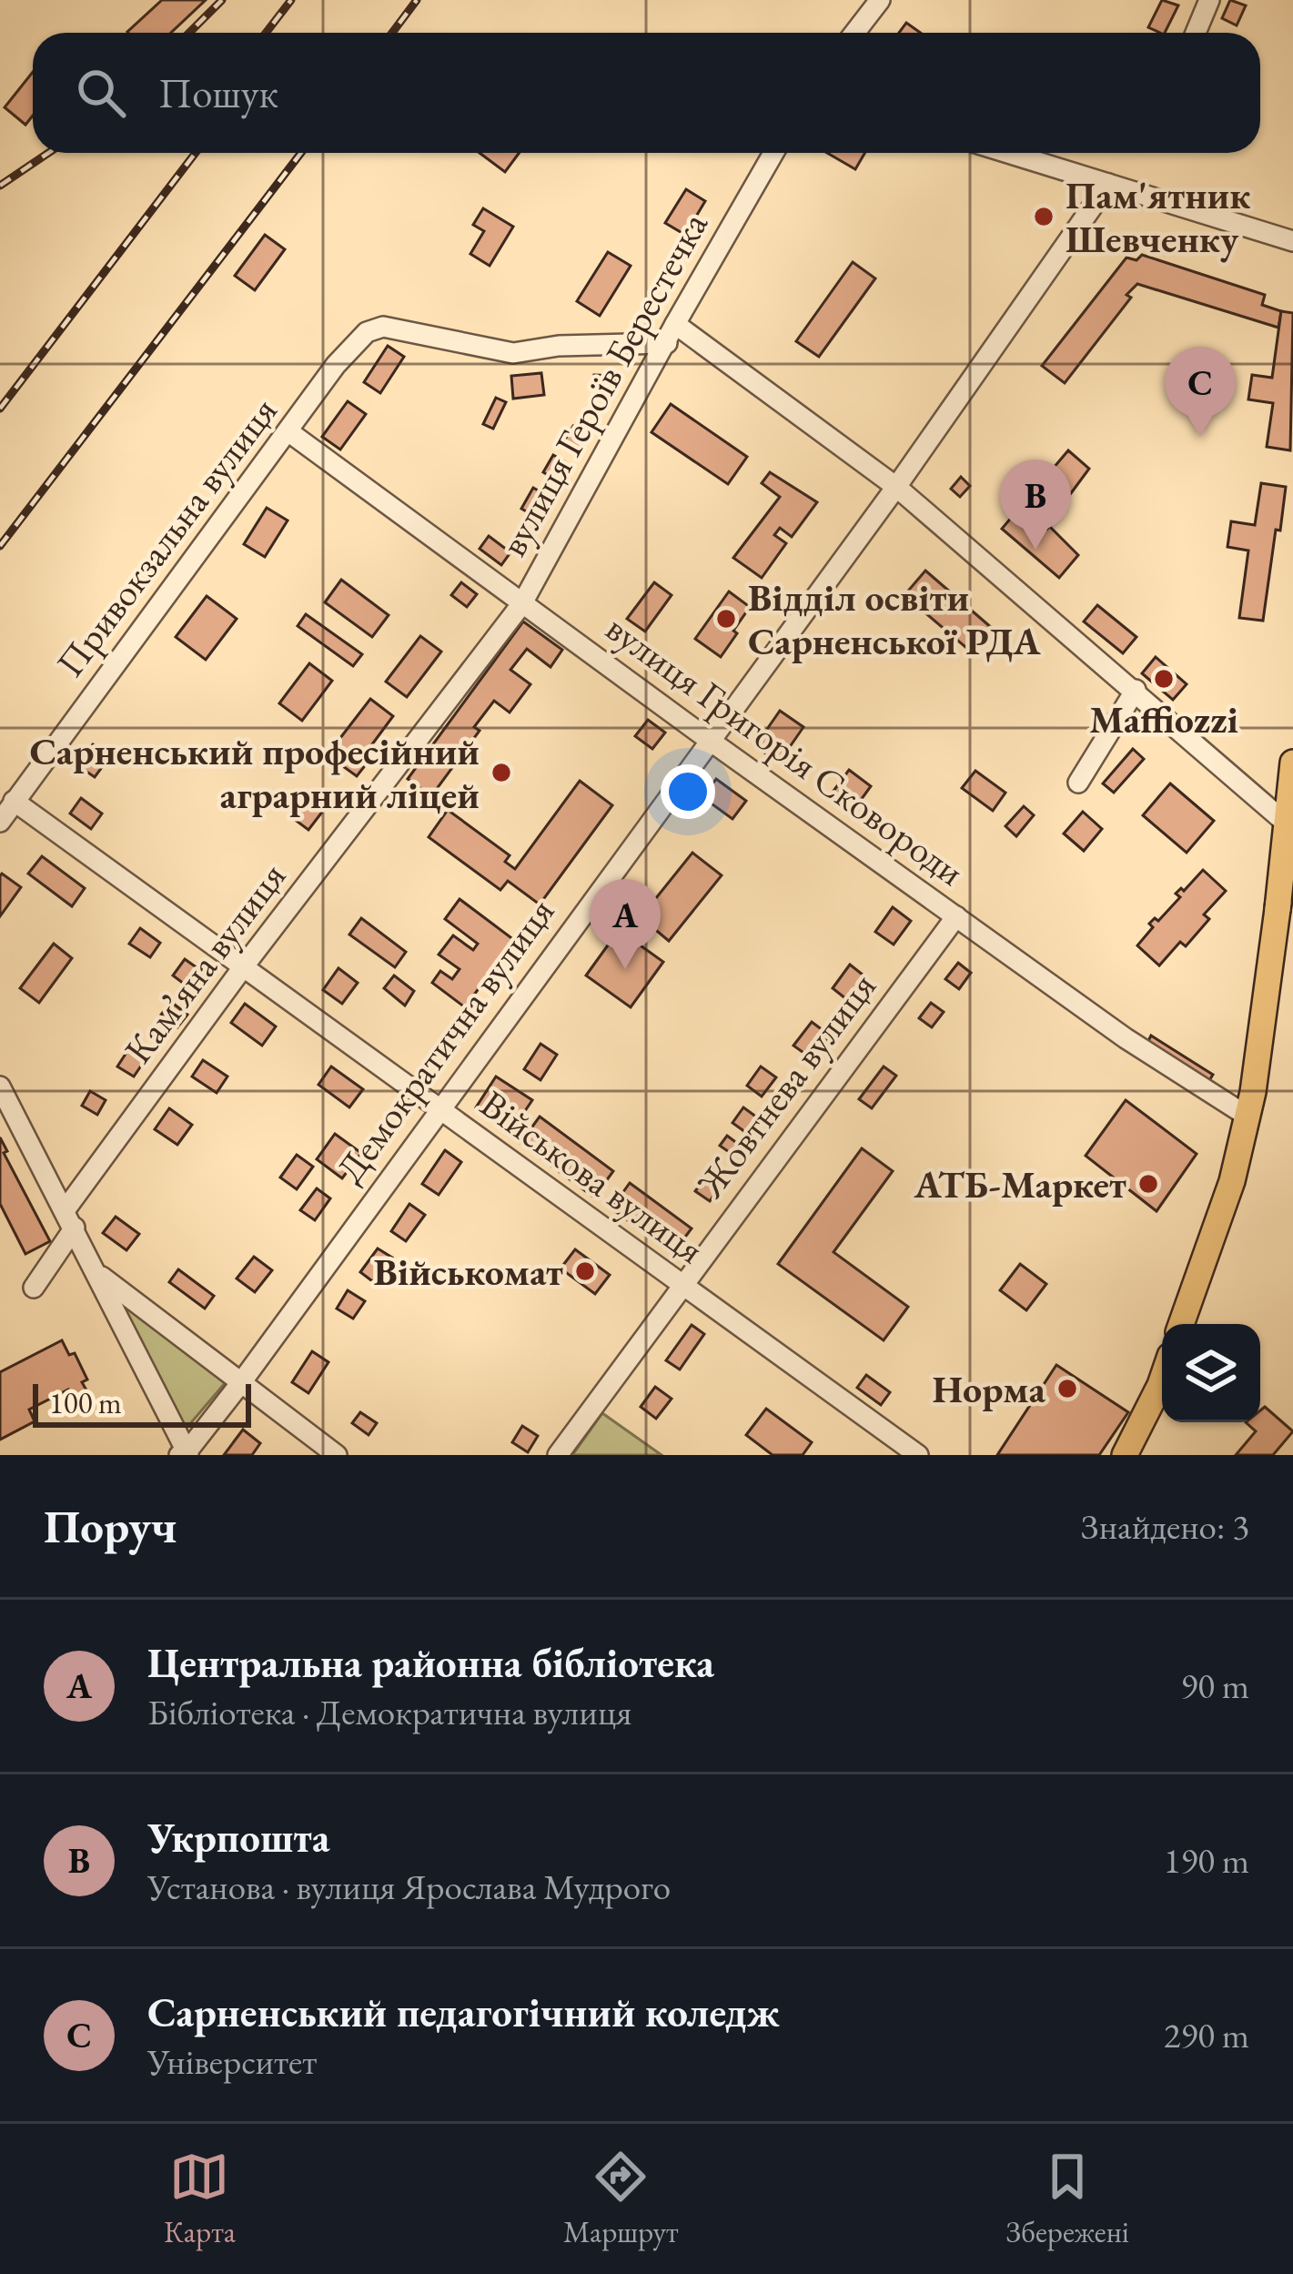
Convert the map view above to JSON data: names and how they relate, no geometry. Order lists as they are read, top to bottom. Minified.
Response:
{"streets":{"street":["вулиця Героїв Берестечка","Привокзальна вулиця","вулиця Григорія Сковороди","Камʼяна вулиця","Демократична вулиця","Жовтнева вулиця","Військова вулиця"]},"crossings":[["вулиця Героїв Берестечка","Привокзальна вулиця"],["вулиця Героїв Берестечка","вулиця Григорія Сковороди"],["вулиця Героїв Берестечка","Камʼяна вулиця"],["Привокзальна вулиця","вулиця Григорія Сковороди"],["Привокзальна вулиця","Військова вулиця"],["вулиця Григорія Сковороди","Камʼяна вулиця"],["вулиця Григорія Сковороди","Демократична вулиця"],["вулиця Григорія Сковороди","Жовтнева вулиця"],["Камʼяна вулиця","Військова вулиця"],["Демократична вулиця","Військова вулиця"],["Жовтнева вулиця","Військова вулиця"]],"places":["Пам'ятник Шевченку","Відділ освіти Сарненської РДА","Maffiozzi","Сарненський професійний аграрний ліцей","АТБ-Маркет","Військомат","Норма"],"scale_bar":"100 m","page":{"search":"Пошук","pins":["C","B","A"],"scale":"100 m","heading":["Поруч","Знайдено: 3"],"list":[{"mark":"A","name":"Центральна районна бібліотека","note":"Бібліотека · Демократична вулиця","value":"90 m"},{"mark":"B","name":"Укрпошта","note":"Установа · вулиця Ярослава Мудрого","value":"190 m"},{"mark":"C","name":"Сарненський педагогічний коледж","note":"Університет","value":"290 m"}],"nav":["Карта","Маршрут","Збережені"]}}
